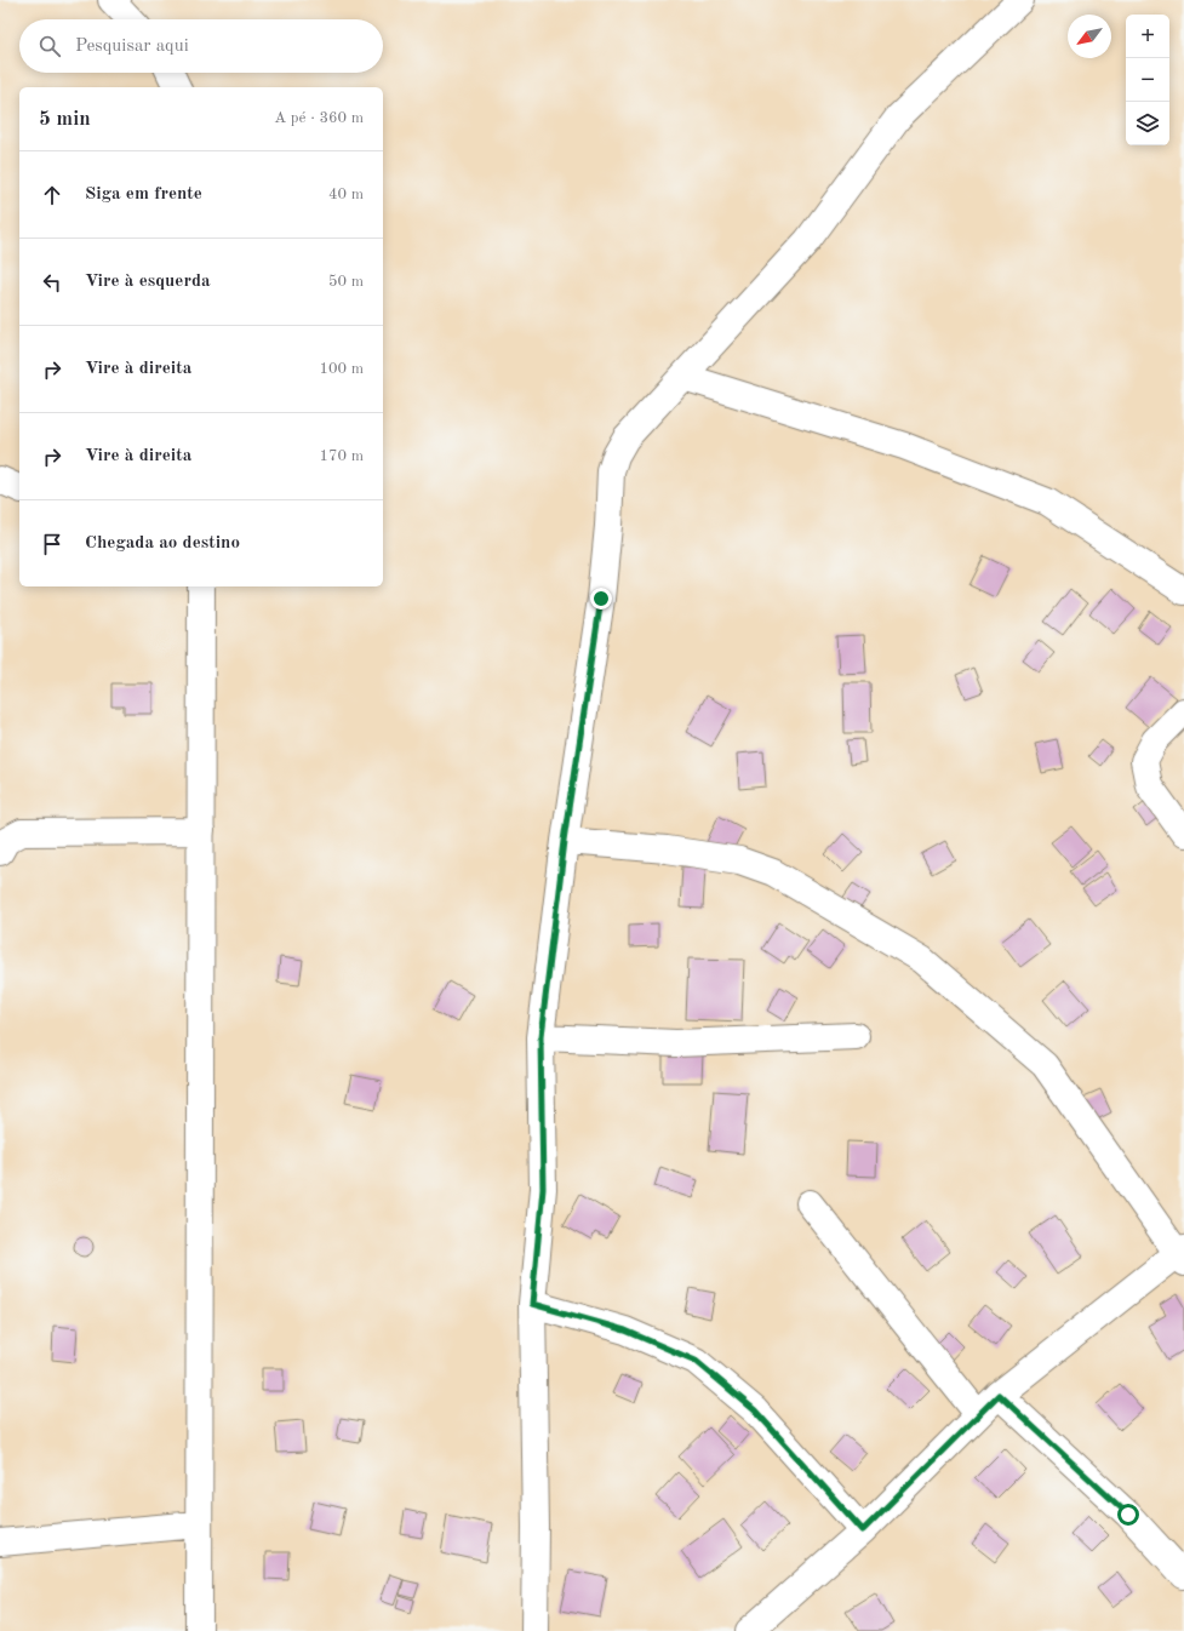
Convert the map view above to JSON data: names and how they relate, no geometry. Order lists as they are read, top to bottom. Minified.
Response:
{"north":"bottom left","page":{"map_buttons":["+","−"],"search":"Pesquisar aqui","heading":["5 min","A pé · 360 m"],"list":[["Siga em frente","40 m"],["Vire à esquerda","50 m"],["Vire à direita","100 m"],["Vire à direita","170 m"],"Chegada ao destino"]}}
